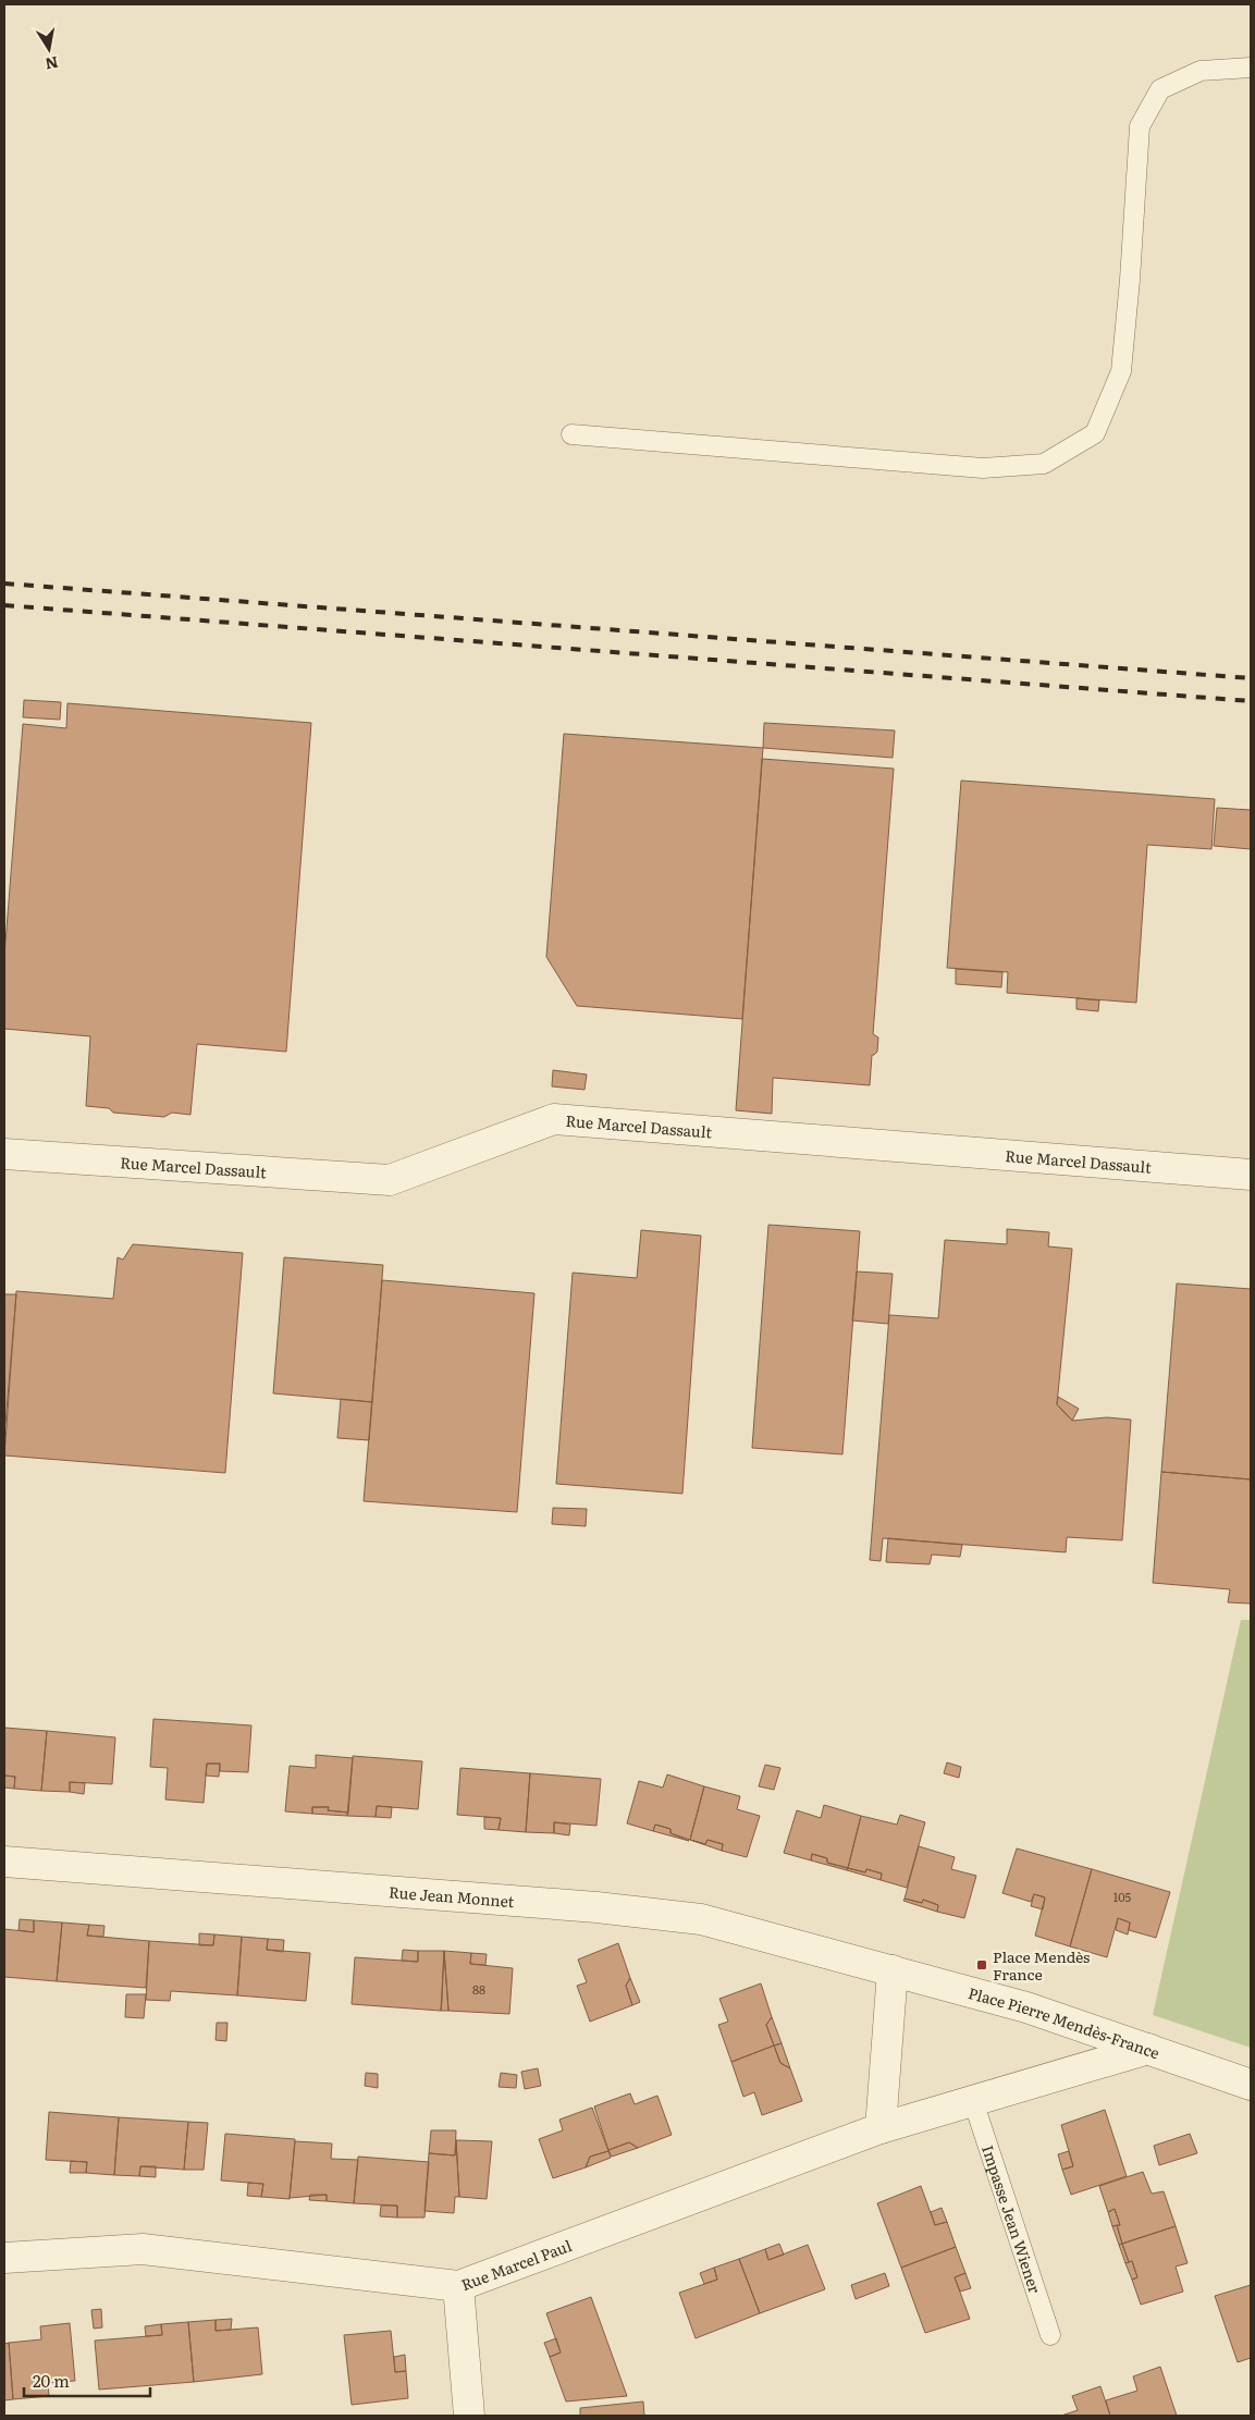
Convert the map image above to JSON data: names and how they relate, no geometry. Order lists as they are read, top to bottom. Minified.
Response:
{"streets":{"street":["Rue Marcel Dassault","Rue Jean Monnet","Place Pierre Mendès-France","Rue Marcel Paul"],"lane":["Impasse Jean Wiener"]},"crossings":[["Rue Jean Monnet","Place Pierre Mendès-France"],["Place Pierre Mendès-France","Impasse Jean Wiener"],["Place Pierre Mendès-France","Rue Marcel Paul"]],"places":{"transit":["Place Mendès France"]},"house_numbers":["105","88"],"scale_bar":"20 m","north":"bottom"}
